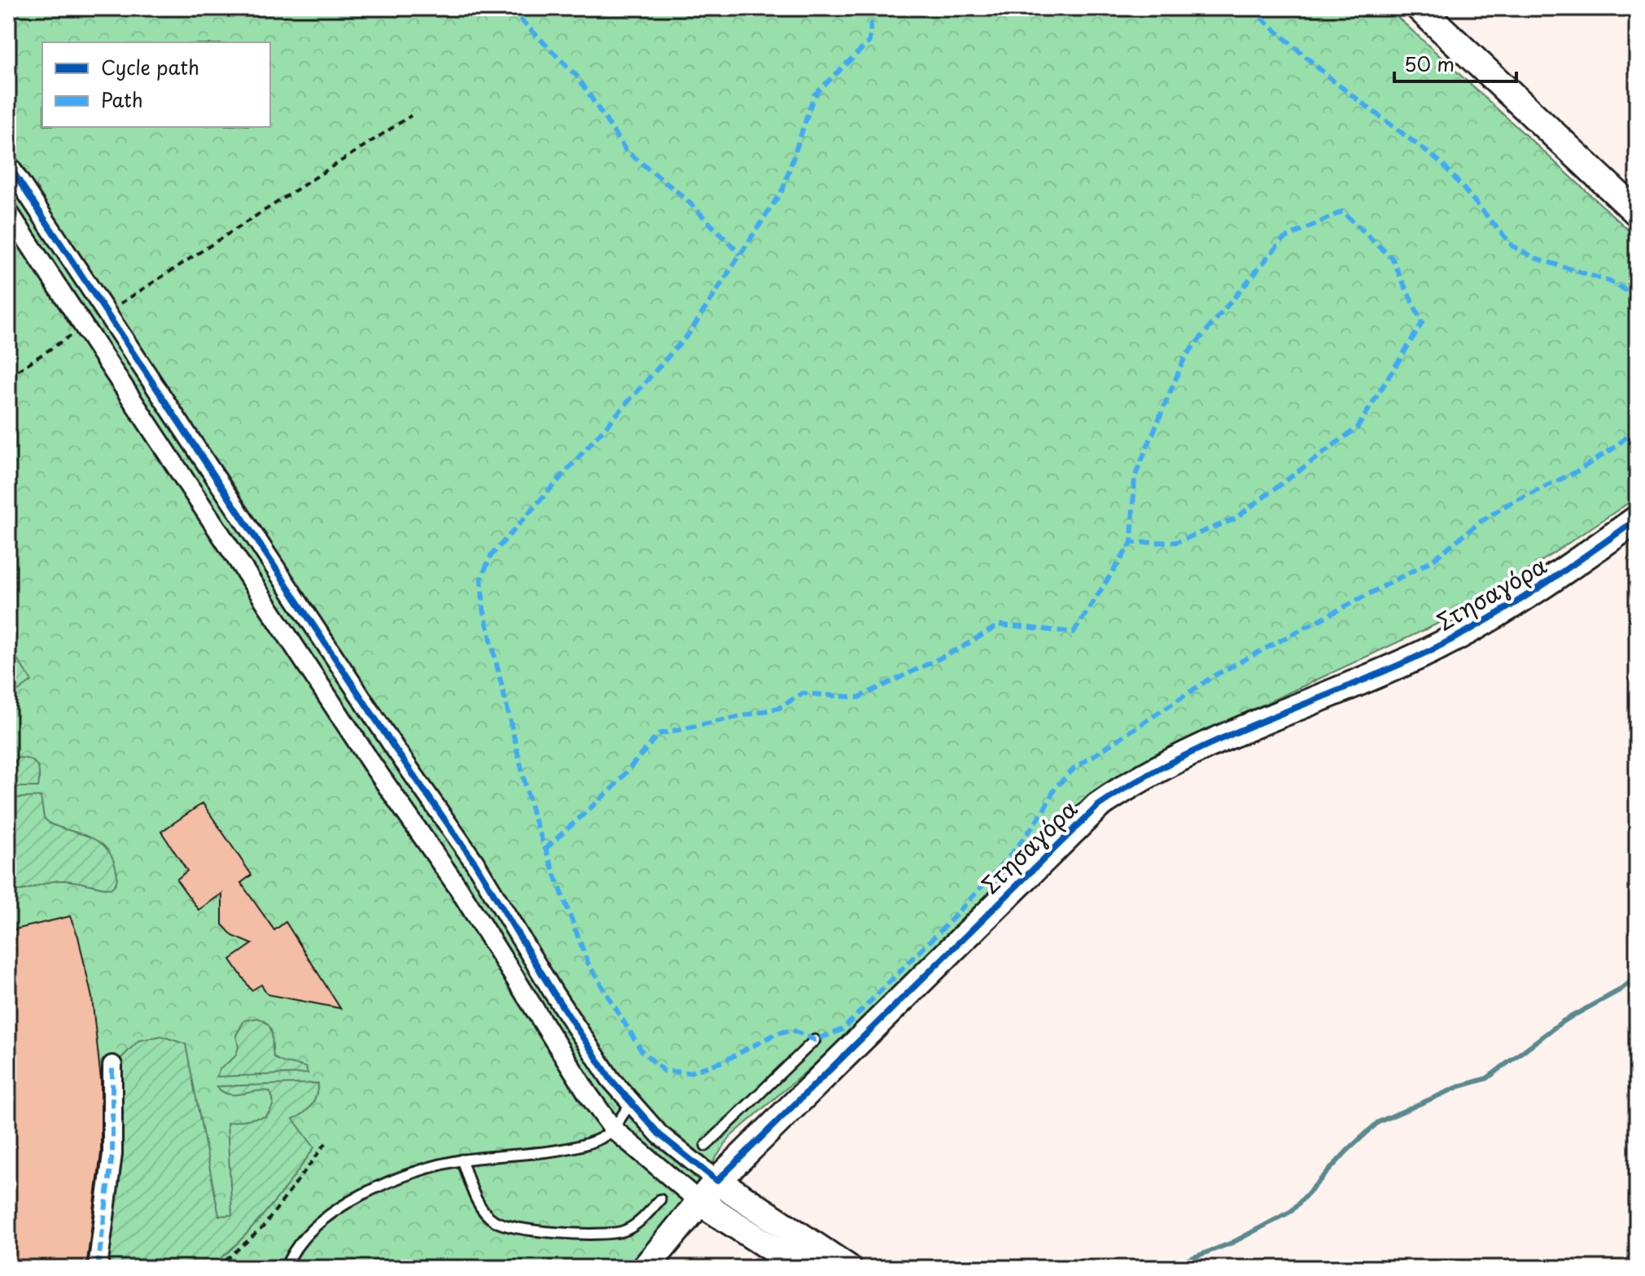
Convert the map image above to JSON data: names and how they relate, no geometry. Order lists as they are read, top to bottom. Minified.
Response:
{"streets":{"street":["Στησαγόρα"]},"legend":["Cycle path","Path"],"scale_bar":"50 m"}
